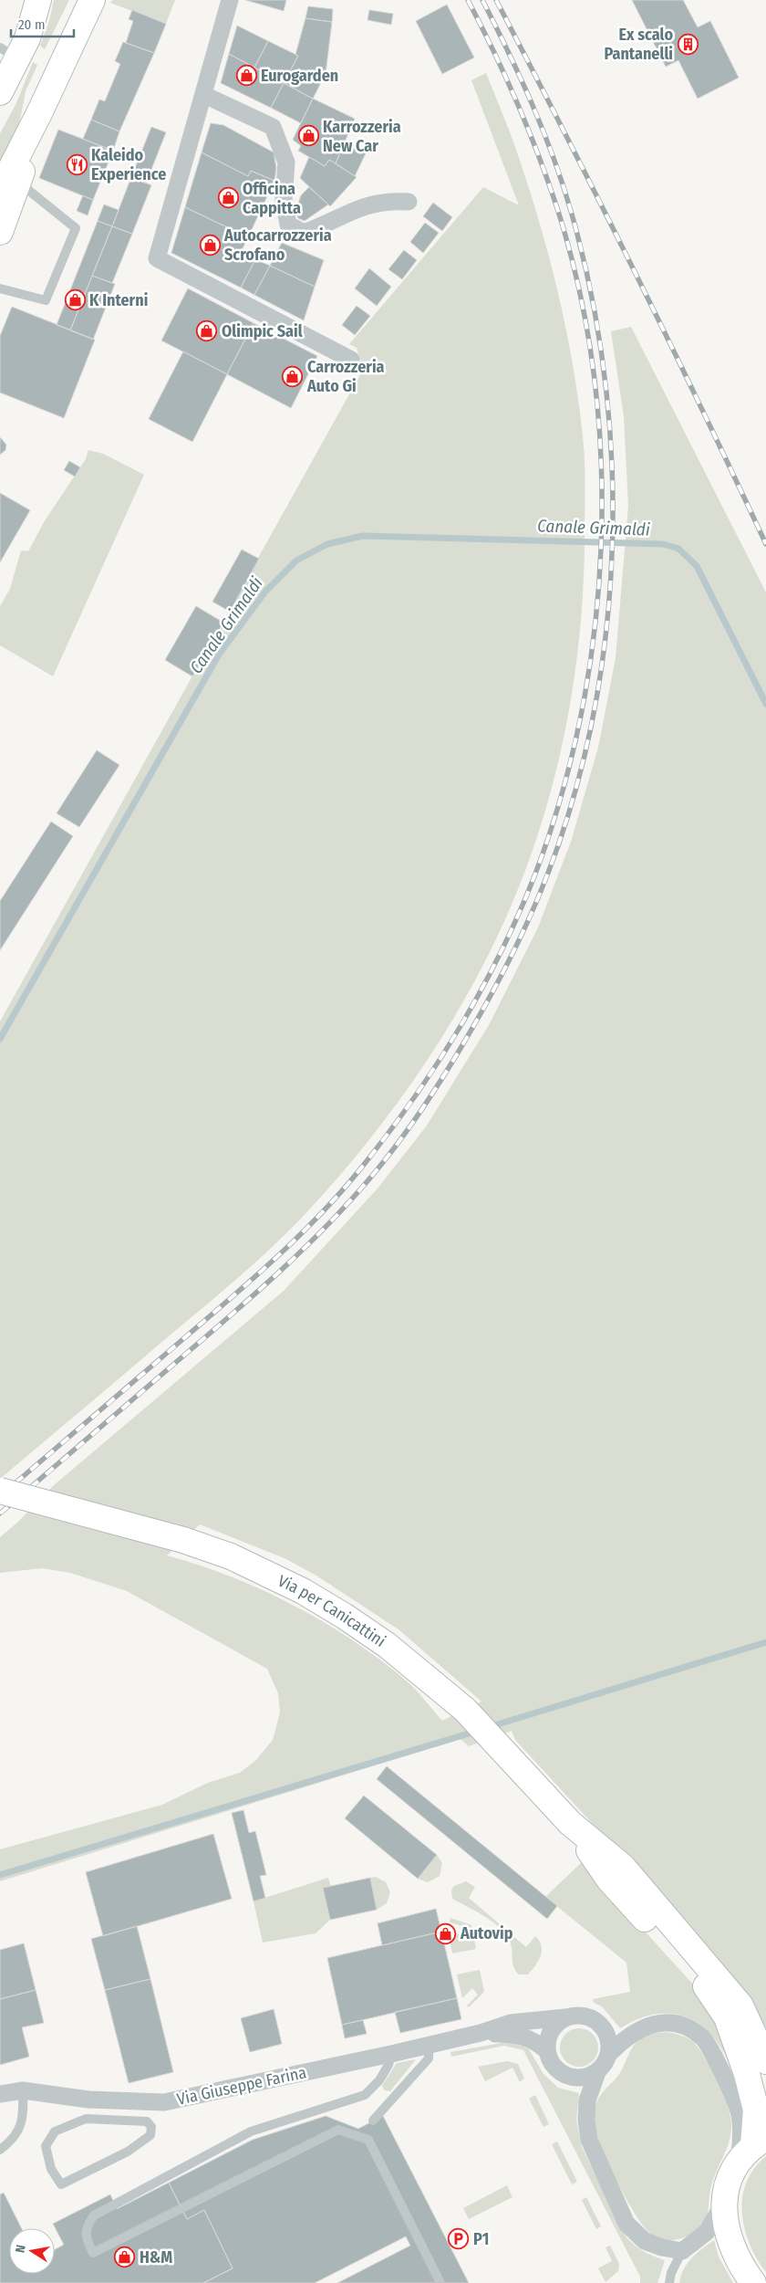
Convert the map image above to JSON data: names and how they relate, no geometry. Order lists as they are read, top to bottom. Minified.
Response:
{"streets":{"main road":["Via per Canicattini"],"street":["Via Giuseppe Farina"]},"water":["Canale Grimaldi"],"places":{"building":["Ex scalo Pantanelli"],"shop":["Eurogarden","Karrozzeria New Car","Officina Cappitta","Autocarrozzeria Scrofano","K Interni","Olimpic Sail","Carrozzeria Auto Gi","Autovip","H&M"],"restaurant":["Kaleido Experience"],"parking":["P1"]},"scale_bar":"20 m","north":"left"}
